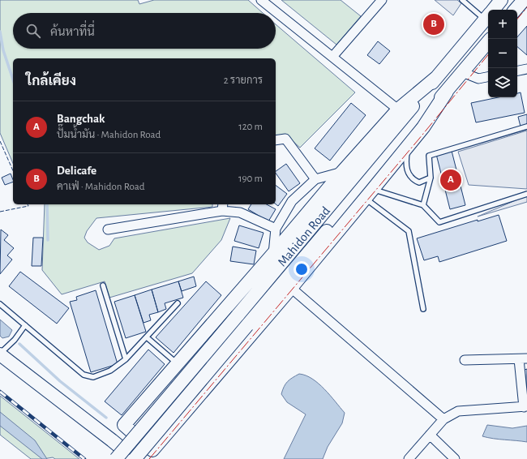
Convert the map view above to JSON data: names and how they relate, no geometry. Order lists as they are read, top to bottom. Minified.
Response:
{"streets":{"main road":["Mahidon Road"]},"page":{"map_buttons":["+","−"],"pins":["B","A"],"search":"ค้นหาที่นี่","heading":["ใกล้เคียง","2 รายการ"],"list":[{"mark":"A","name":"Bangchak","note":"ปั๊มน้ำมัน · Mahidon Road","value":"120 m"},{"mark":"B","name":"Delicafe","note":"คาเฟ่ · Mahidon Road","value":"190 m"}]}}
